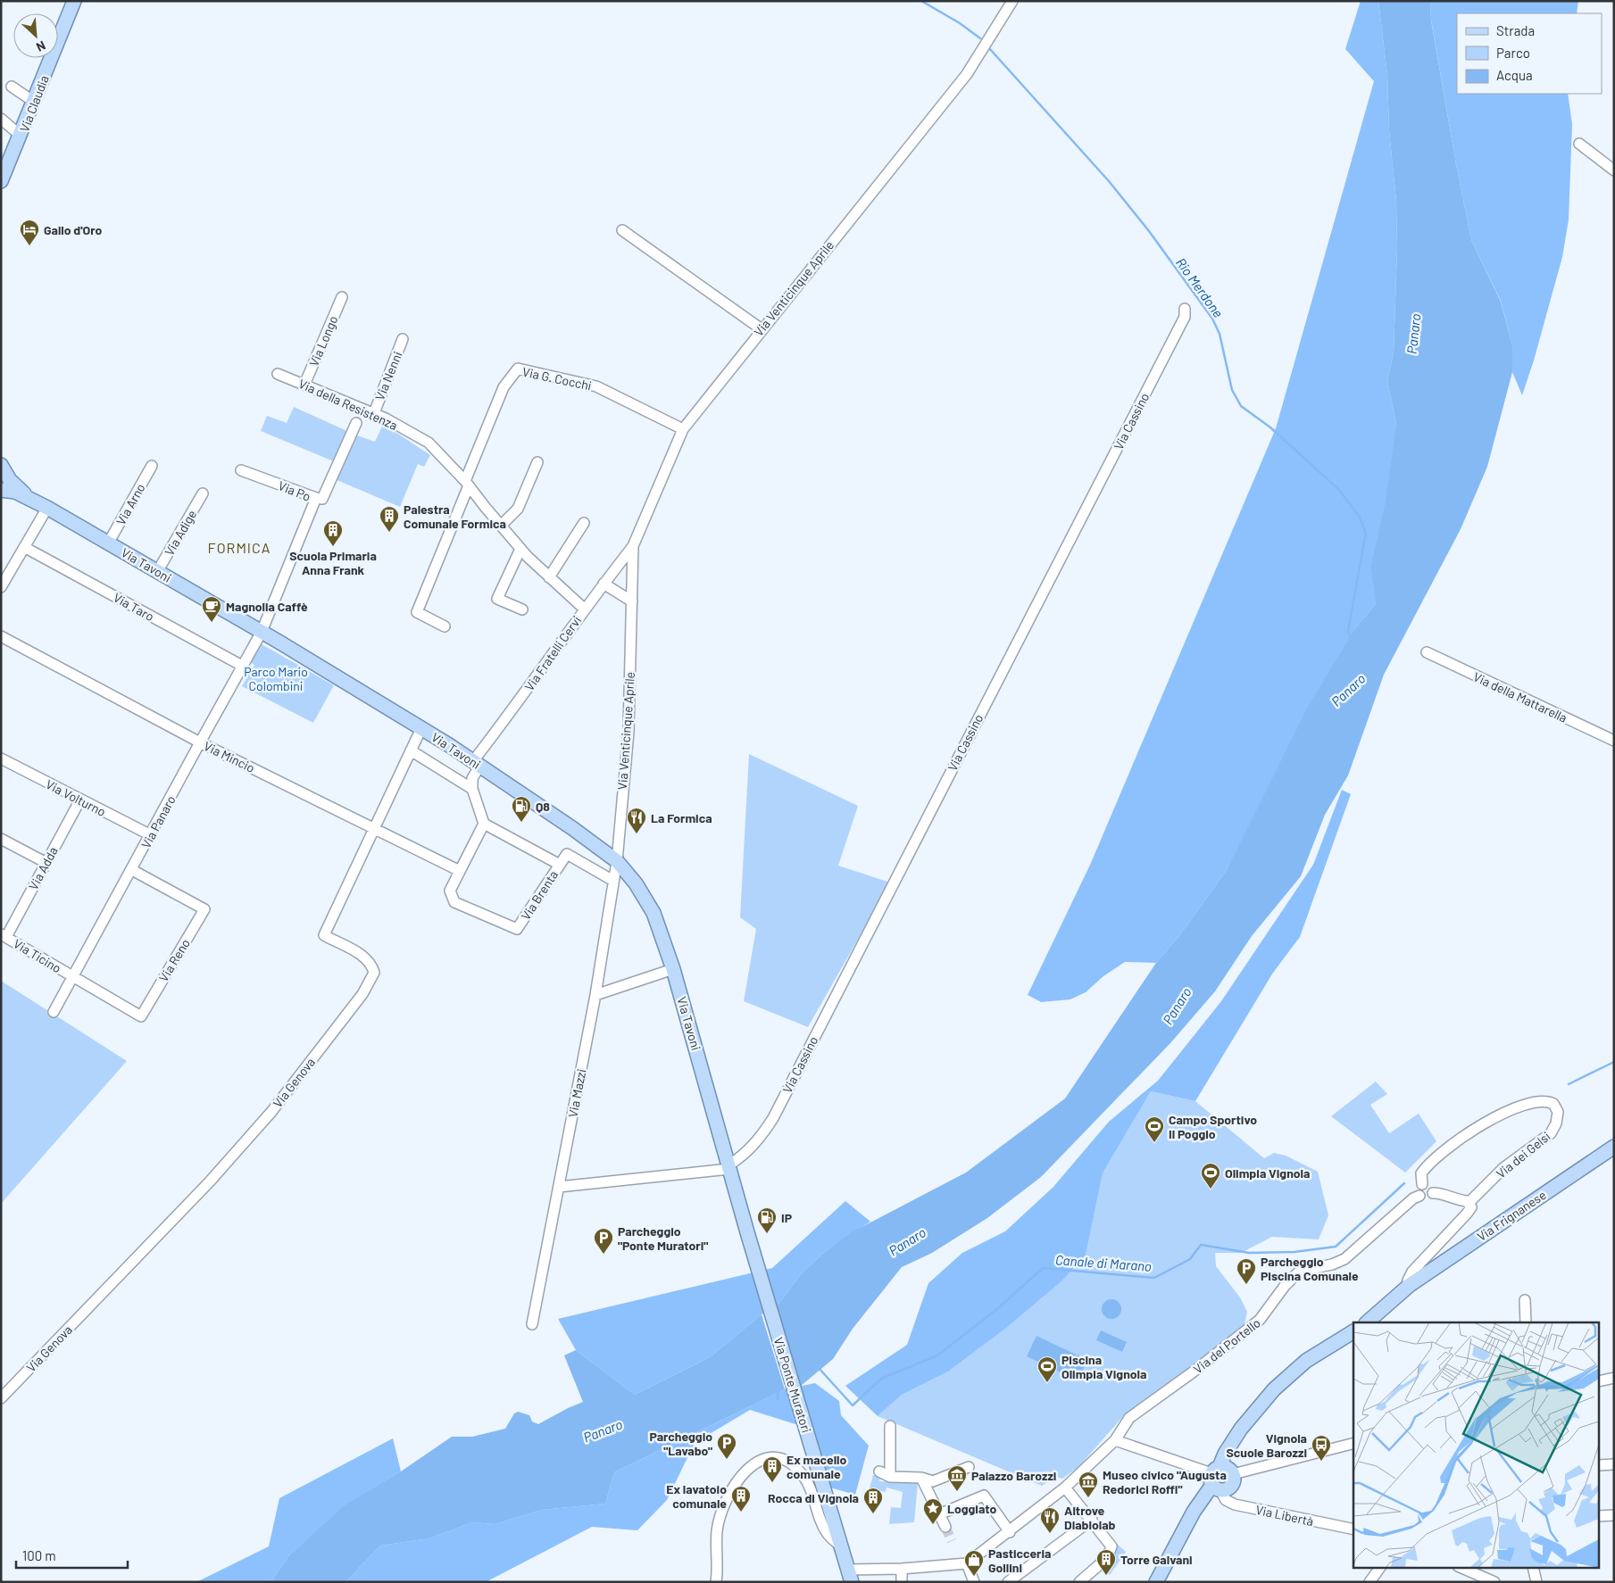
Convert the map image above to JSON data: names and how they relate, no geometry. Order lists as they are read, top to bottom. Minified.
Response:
{"streets":{"main road":["Via Claudia","Via Tavoni","Via Frignanese","Via Ponte Muratori"],"street":["Via Venticinque Aprile","Via Longo","Via Nenni","Via G. Cocchi","Via della Resistenza","Via Cassino","Via Po","Via Arno","Via Adige","Via Taro","Via Fratelli Cervi","Via della Mattarella","Via Mincio","Via Volturno","Via Panaro","Via Adda","Via Brenta","Via Ticino","Via Reno","Via Genova","Via Mazzi","Via dei Gelsi","Via del Portello","Via Libertà"]},"crossings":[["Via Venticinque Aprile","Via G. Cocchi"],["Via Venticinque Aprile","Via Tavoni"],["Via Venticinque Aprile","Via Fratelli Cervi"],["Via Venticinque Aprile","Via Mazzi"],["Via Longo","Via della Resistenza"],["Via Nenni","Via della Resistenza"],["Via G. Cocchi","Via della Resistenza"],["Via della Resistenza","Via Fratelli Cervi"],["Via Cassino","Via Tavoni"],["Via Po","Via Tavoni"],["Via Po","Via Panaro"],["Via Arno","Via Tavoni"],["Via Adige","Via Tavoni"],["Via Tavoni","Via Fratelli Cervi"],["Via Tavoni","Via Panaro"],["Via Tavoni","Via Genova"],["Via Tavoni","Via Mazzi"],["Via Tavoni","Via Ponte Muratori"],["Via Taro","Via Panaro"],["Via Mincio","Via Panaro"],["Via Mincio","Via Brenta"],["Via Mincio","Via Genova"],["Via Volturno","Via Panaro"],["Via Volturno","Via Adda"],["Via Panaro","Via Ticino"],["Via Panaro","Via Reno"],["Via Adda","Via Ticino"],["Via Ticino","Via Reno"],["Via dei Gelsi","Via del Portello"]],"districts":["FORMICA"],"water":["Rio Merdone","Panaro","Canale di Marano"],"parks":["Parco Mario Colombini"],"places":{"hotel":["Gallo d'Oro"],"building":["Palestra Comunale Formica","Scuola Primaria Anna Frank","Ex macello comunale","Ex lavatoio comunale","Rocca di Vignola","Torre Galvani"],"cafe":["Magnolia Caffè"],"fuel station":["Q8","IP"],"restaurant":["La Formica","Altrove Diablolab"],"sports":["Campo Sportivo Il Poggio","Olimpia Vignola","Piscina Olimpia Vignola"],"parking":["Parcheggio \"Ponte Muratori\"","Parcheggio Piscina Comunale","Parcheggio \"Lavabo\""],"bus stop":["Vignola Scuole Barozzi"],"museum":["Palazzo Barozzi","Museo civico \"Augusta Redorici Roffi\""],"place":["Loggiato"],"shop":["Pasticceria Gollini"]},"legend":["Strada","Parco","Acqua"],"scale_bar":"100 m","north":"bottom right"}
